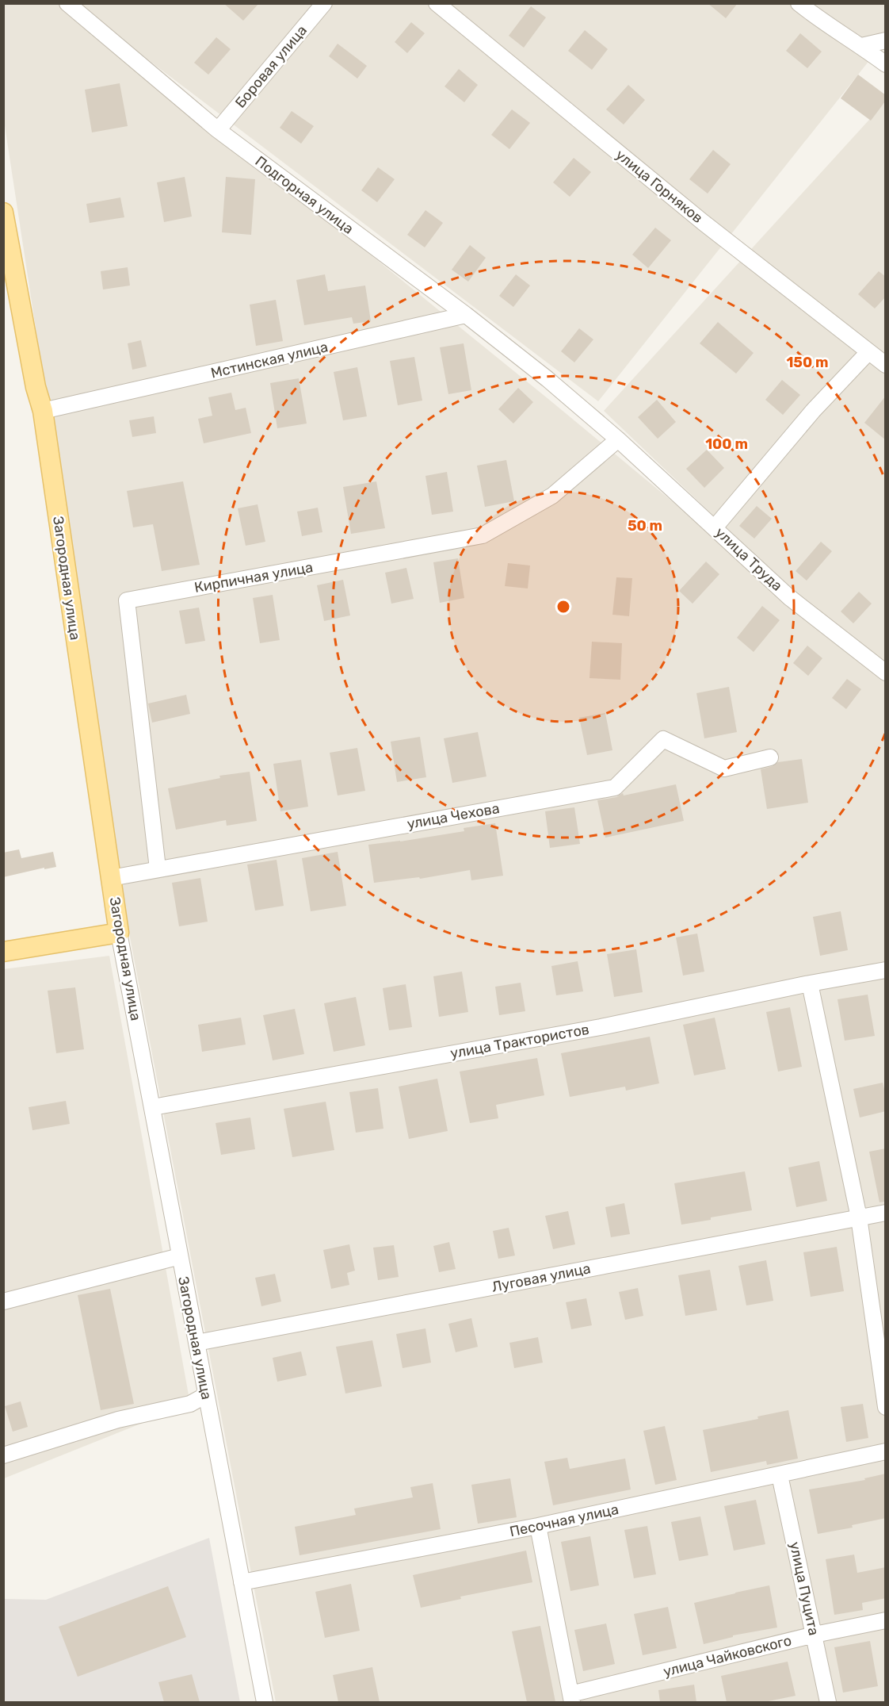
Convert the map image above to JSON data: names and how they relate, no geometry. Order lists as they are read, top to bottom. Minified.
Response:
{"streets":{"main road":["Загородная улица"],"street":["Боровая улица","улица Горняков","Подгорная улица","Мстинская улица","улица Труда","Кирпичная улица","улица Чехова","улица Трактористов","Луговая улица","Песочная улица","улица Пуцита","улица Чайковского"]},"crossings":[["Боровая улица","Подгорная улица"],["Подгорная улица","Мстинская улица"],["Подгорная улица","улица Труда"],["Мстинская улица","Загородная улица"],["улица Труда","Кирпичная улица"],["Кирпичная улица","улица Чехова"],["Загородная улица","улица Чехова"],["Загородная улица","улица Трактористов"],["Загородная улица","Луговая улица"],["Загородная улица","Песочная улица"],["Песочная улица","улица Пуцита"],["улица Пуцита","улица Чайковского"]],"rings":["150 m","100 m","50 m"]}
